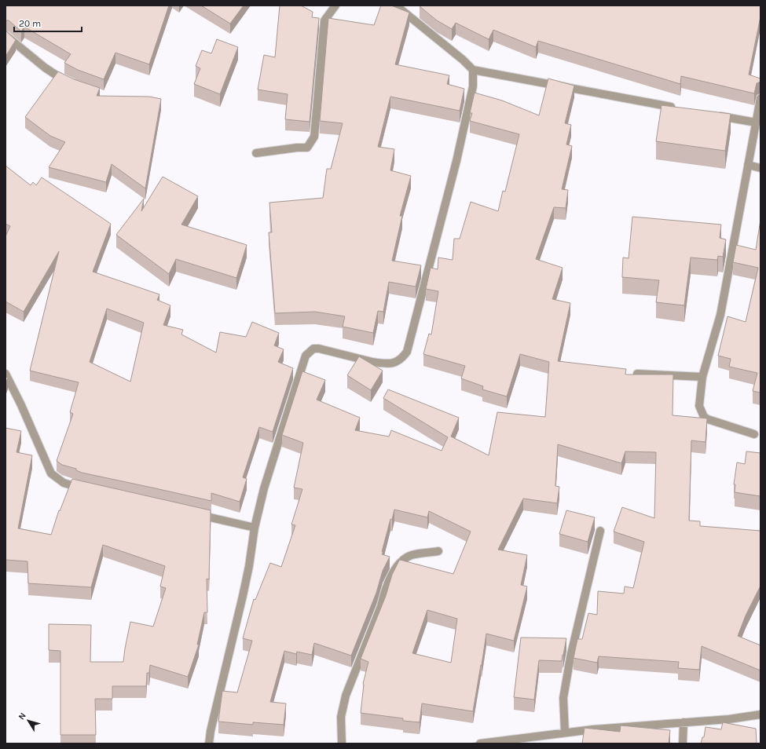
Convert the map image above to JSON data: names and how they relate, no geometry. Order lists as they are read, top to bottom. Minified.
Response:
{"scale_bar":"20 m","north":"top left"}
